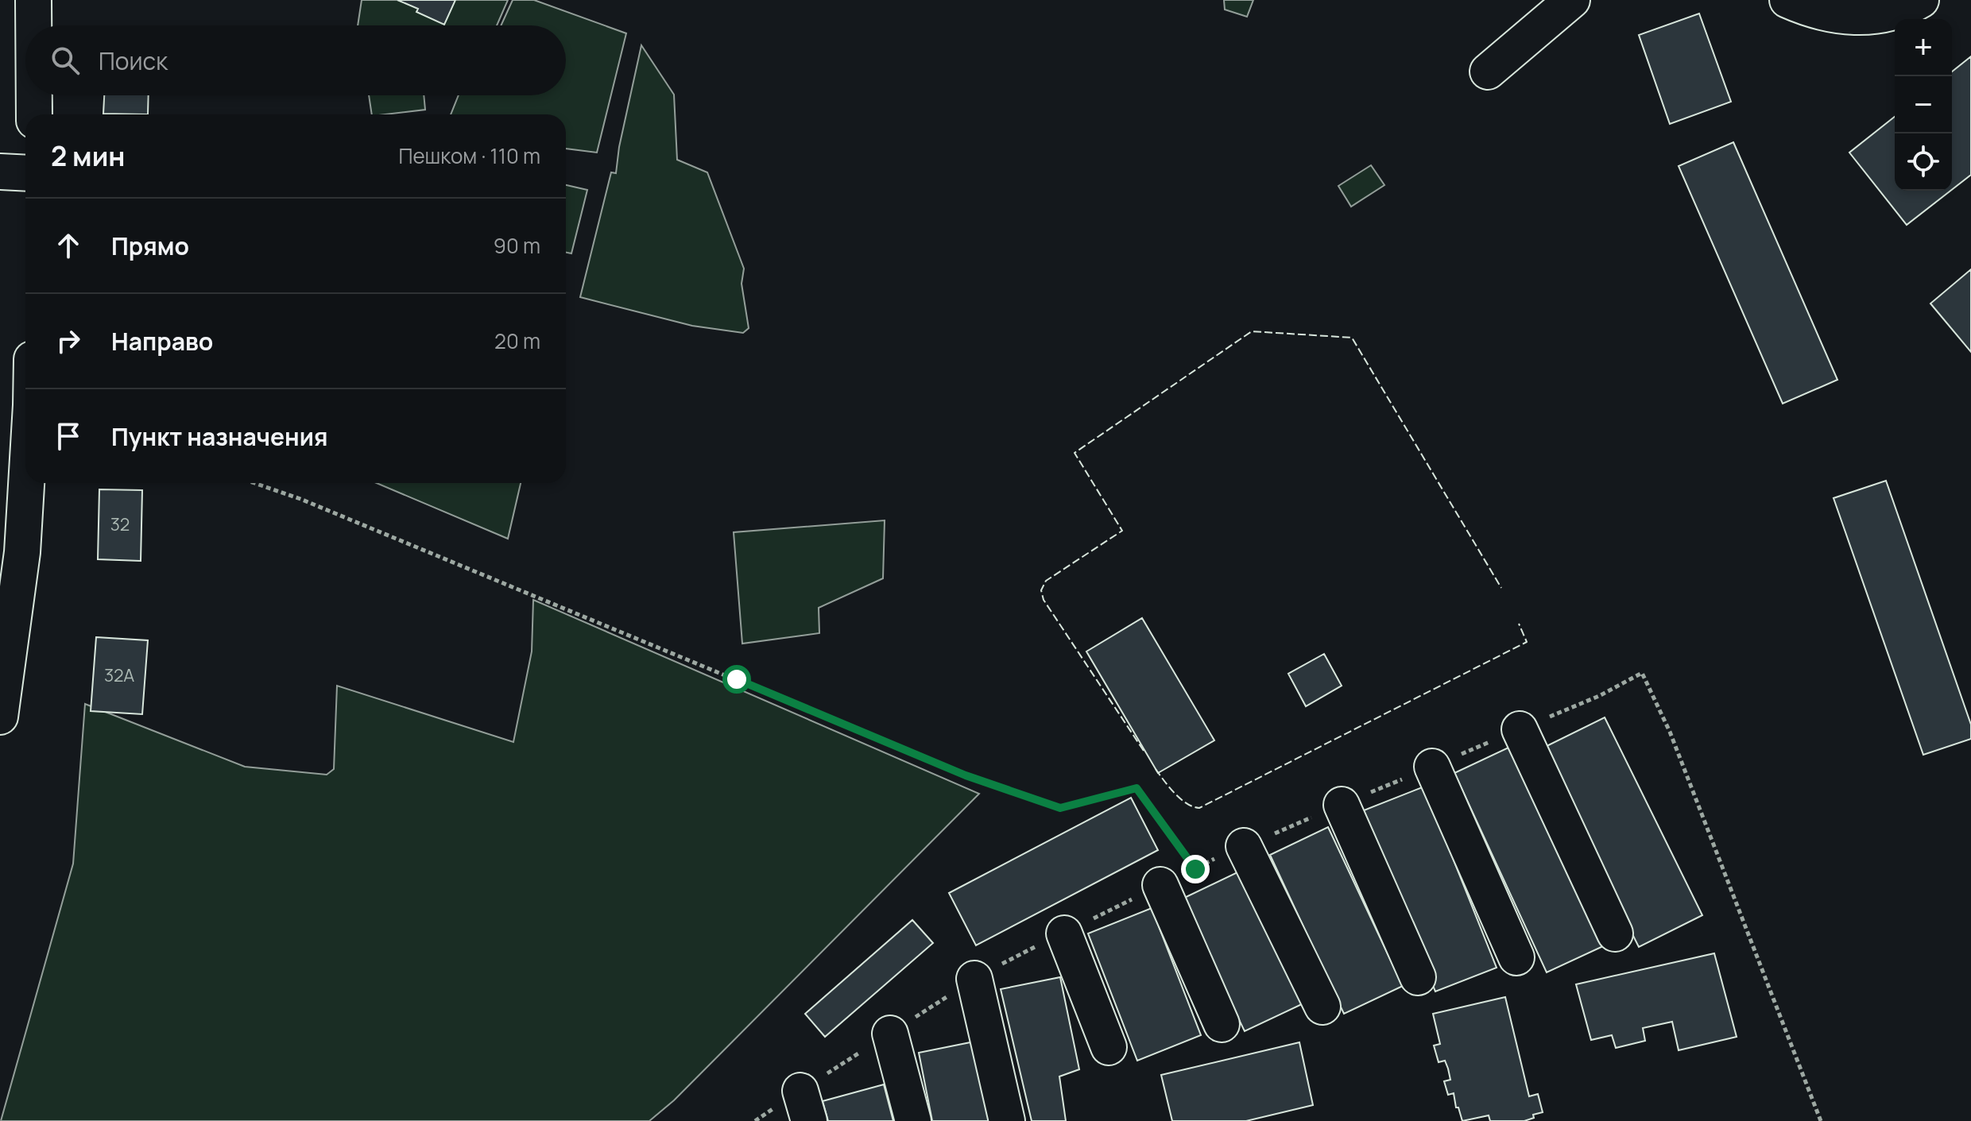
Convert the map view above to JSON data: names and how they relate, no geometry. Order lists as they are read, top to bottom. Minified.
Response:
{"house_numbers":["32","32А"],"page":{"map_buttons":["+","−"],"search":"Поиск","heading":["2 мин","Пешком · 110 m"],"list":[["Прямо","90 m"],["Направо","20 m"],"Пункт назначения"]}}
